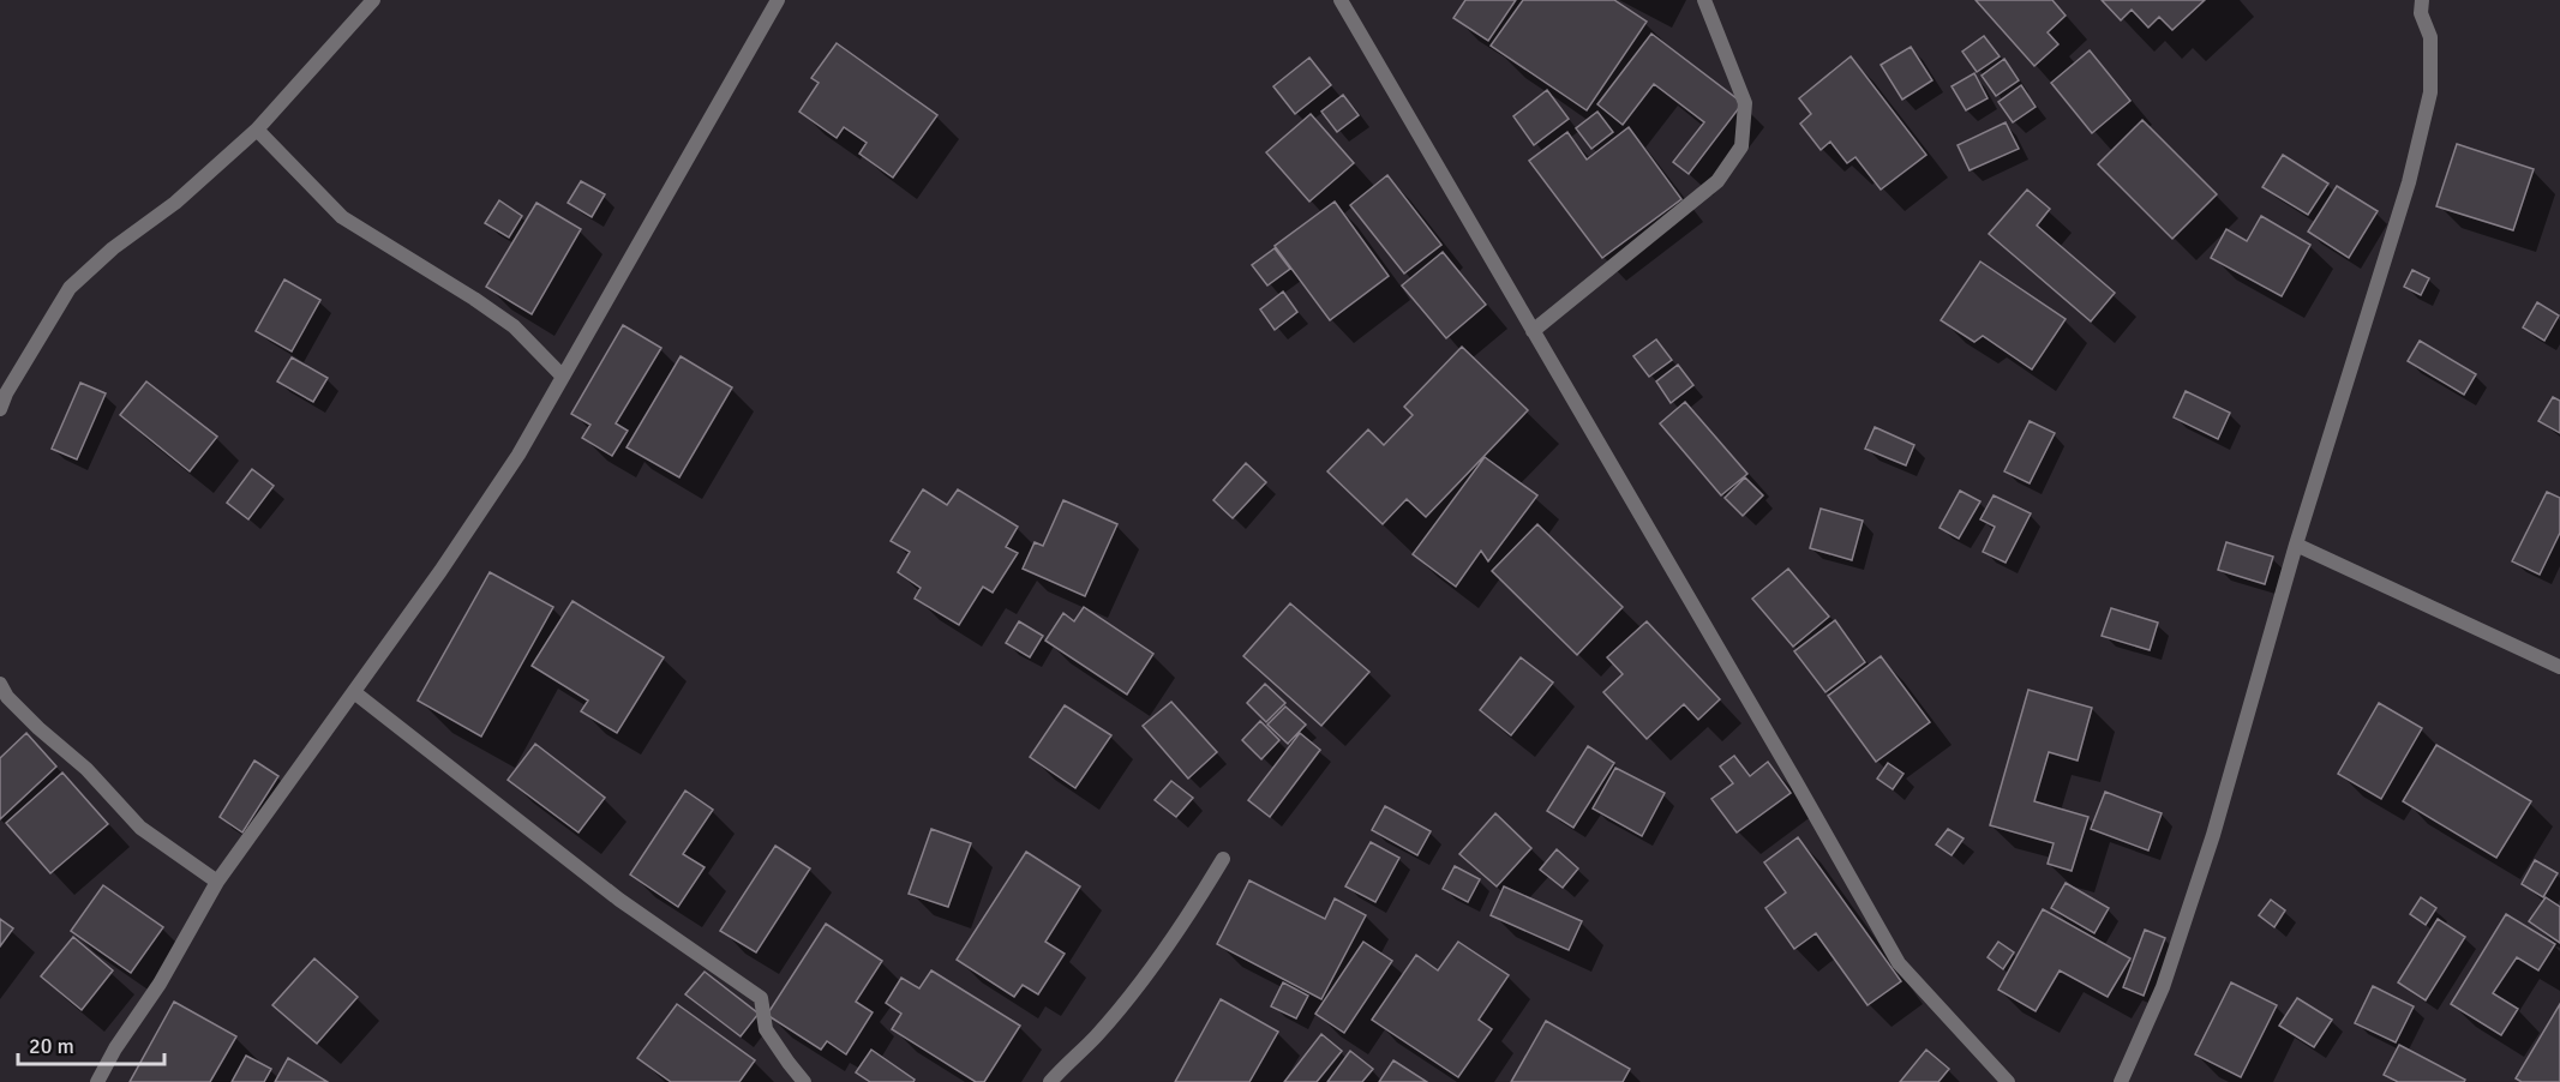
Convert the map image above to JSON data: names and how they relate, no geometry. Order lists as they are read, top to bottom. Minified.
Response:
{"scale_bar":"20 m"}
